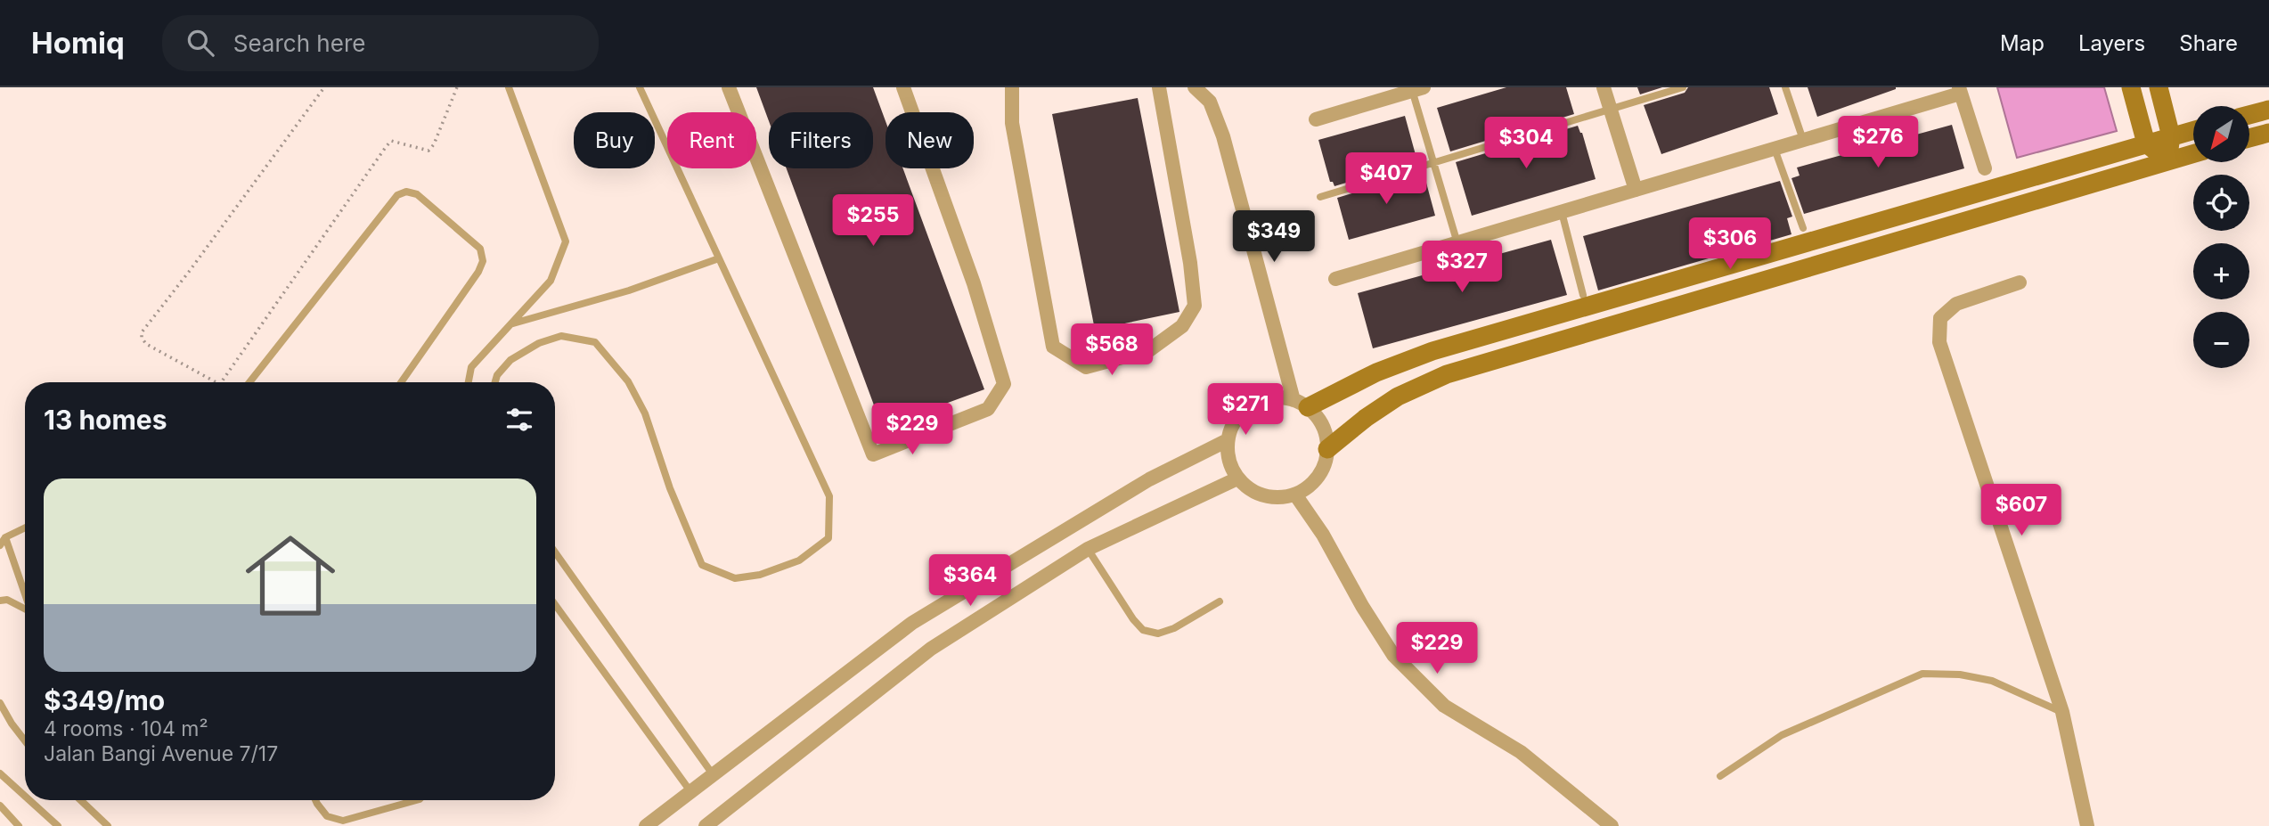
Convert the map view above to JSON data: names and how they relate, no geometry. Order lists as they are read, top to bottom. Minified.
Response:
{"north":"bottom left","page":{"header":"Homiq","search":"Search here","nav":["Map","Layers","Share"],"map_buttons":["+","−"],"chip":["Buy","Rent","Filters","New"],"price":["$276","$304","$407","$255","$349","$306","$327","$568","$271","$229","$607","$364","$229"],"heading":"13 homes","list":[{"name":"$349/mo","note":"4 rooms · 104 m² · Jalan Bangi Avenue 7/17"}]}}
